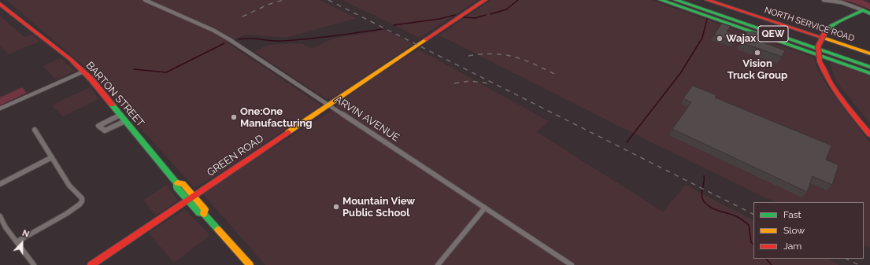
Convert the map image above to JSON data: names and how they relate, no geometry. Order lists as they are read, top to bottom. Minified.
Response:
{"streets":{"main road":["NORTH SERVICE ROAD","QEW","BARTON STREET","GREEN ROAD"],"street":["ARVIN AVENUE"]},"crossings":[["BARTON STREET","GREEN ROAD"],["ARVIN AVENUE","GREEN ROAD"]],"places":["Wajax","Vision Truck Group","One:One Manufacturing","Mountain View Public School"],"legend":["Fast","Slow","Jam"],"north":"top"}
